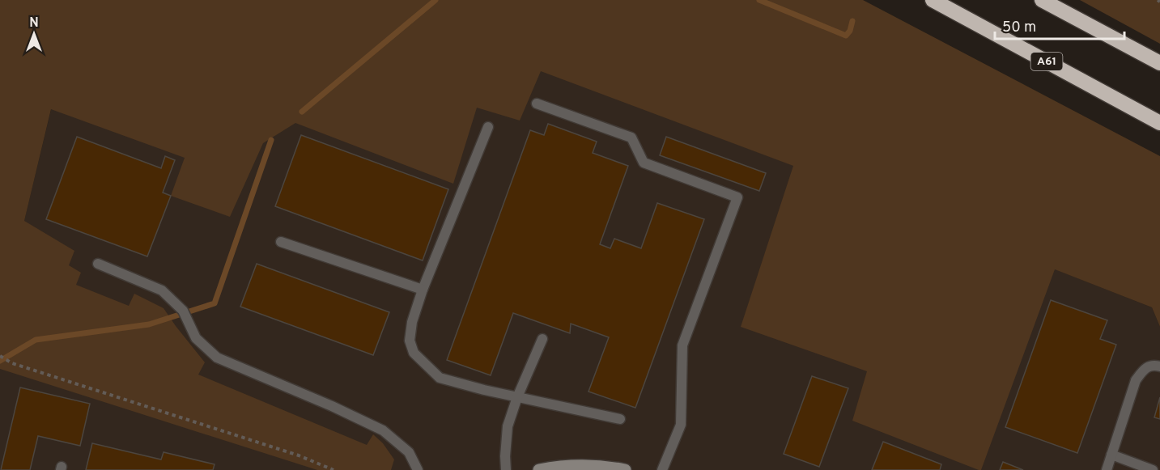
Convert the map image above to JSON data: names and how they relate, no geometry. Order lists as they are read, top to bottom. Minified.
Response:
{"streets":{"highway":["A61"]},"scale_bar":"50 m","north":"top"}
